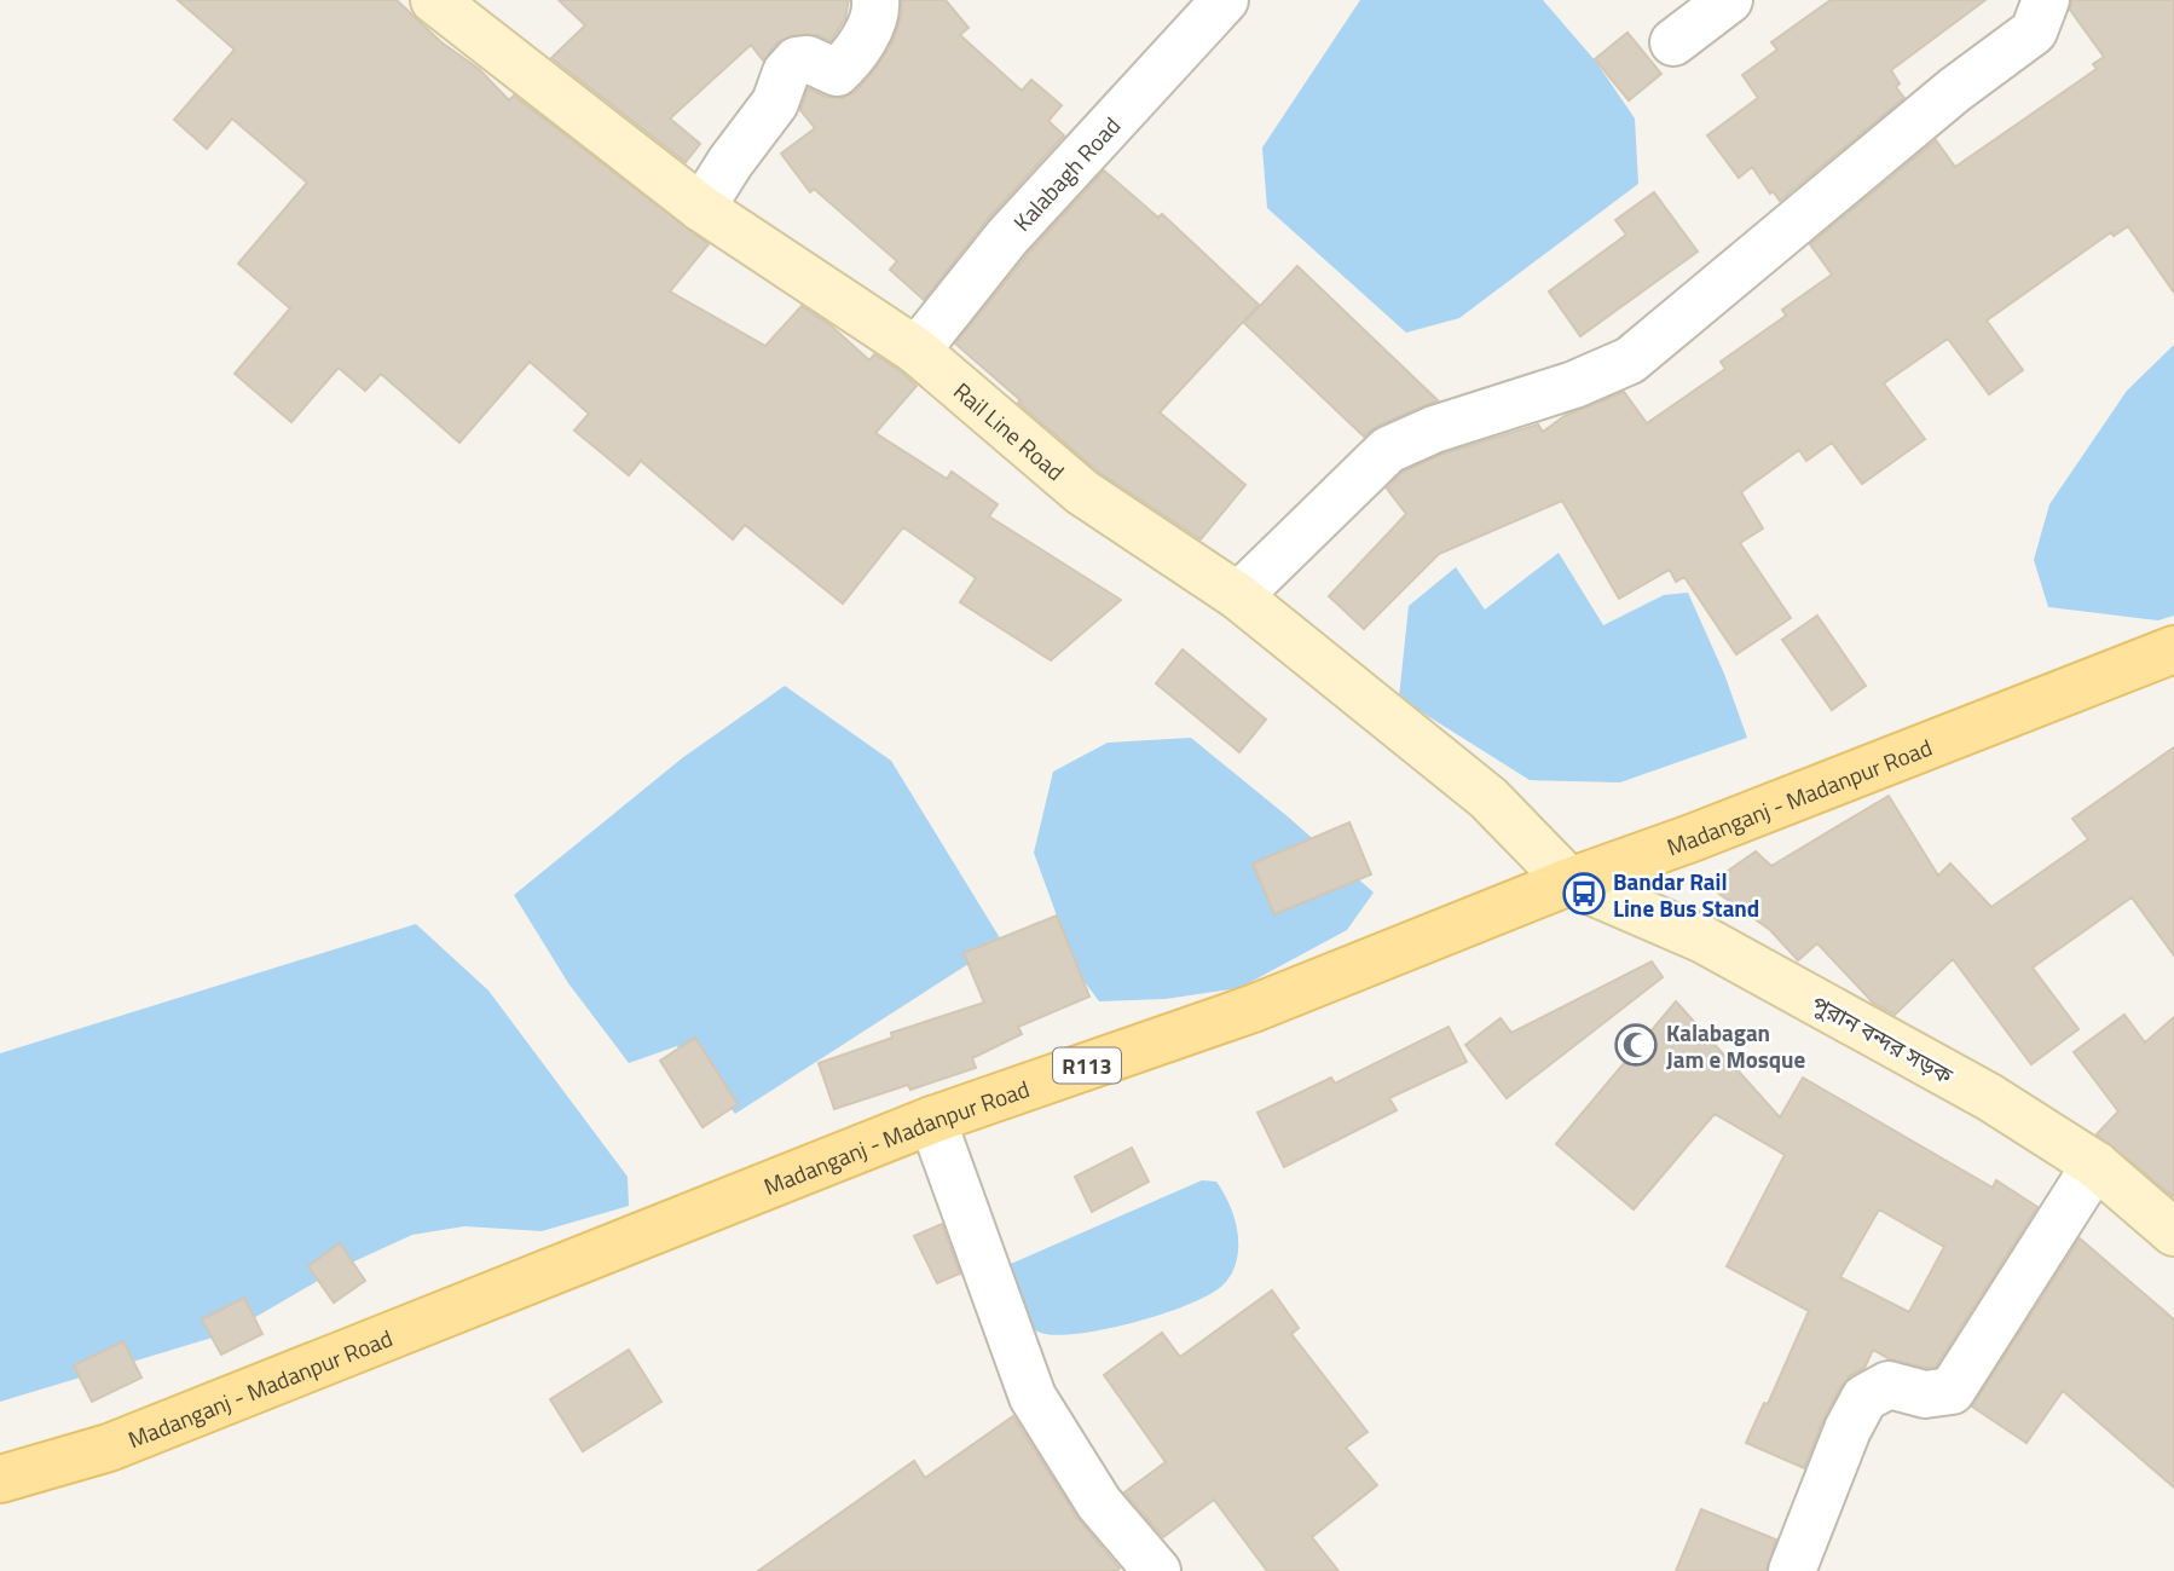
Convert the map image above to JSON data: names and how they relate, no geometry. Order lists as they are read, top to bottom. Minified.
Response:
{"streets":{"main road":["Madanganj - Madanpur Road","R113"],"street":["Kalabagh Road","Rail Line Road","পুরান বন্দর সড়ক"]},"crossings":[["Kalabagh Road","Rail Line Road"],["Rail Line Road","Madanganj - Madanpur Road"],["Rail Line Road","পুরান বন্দর সড়ক"],["Madanganj - Madanpur Road","পুরান বন্দর সড়ক"]],"places":{"bus stop":["Bandar Rail Line Bus Stand"],"mosque":["Kalabagan Jam e Mosque"]}}
